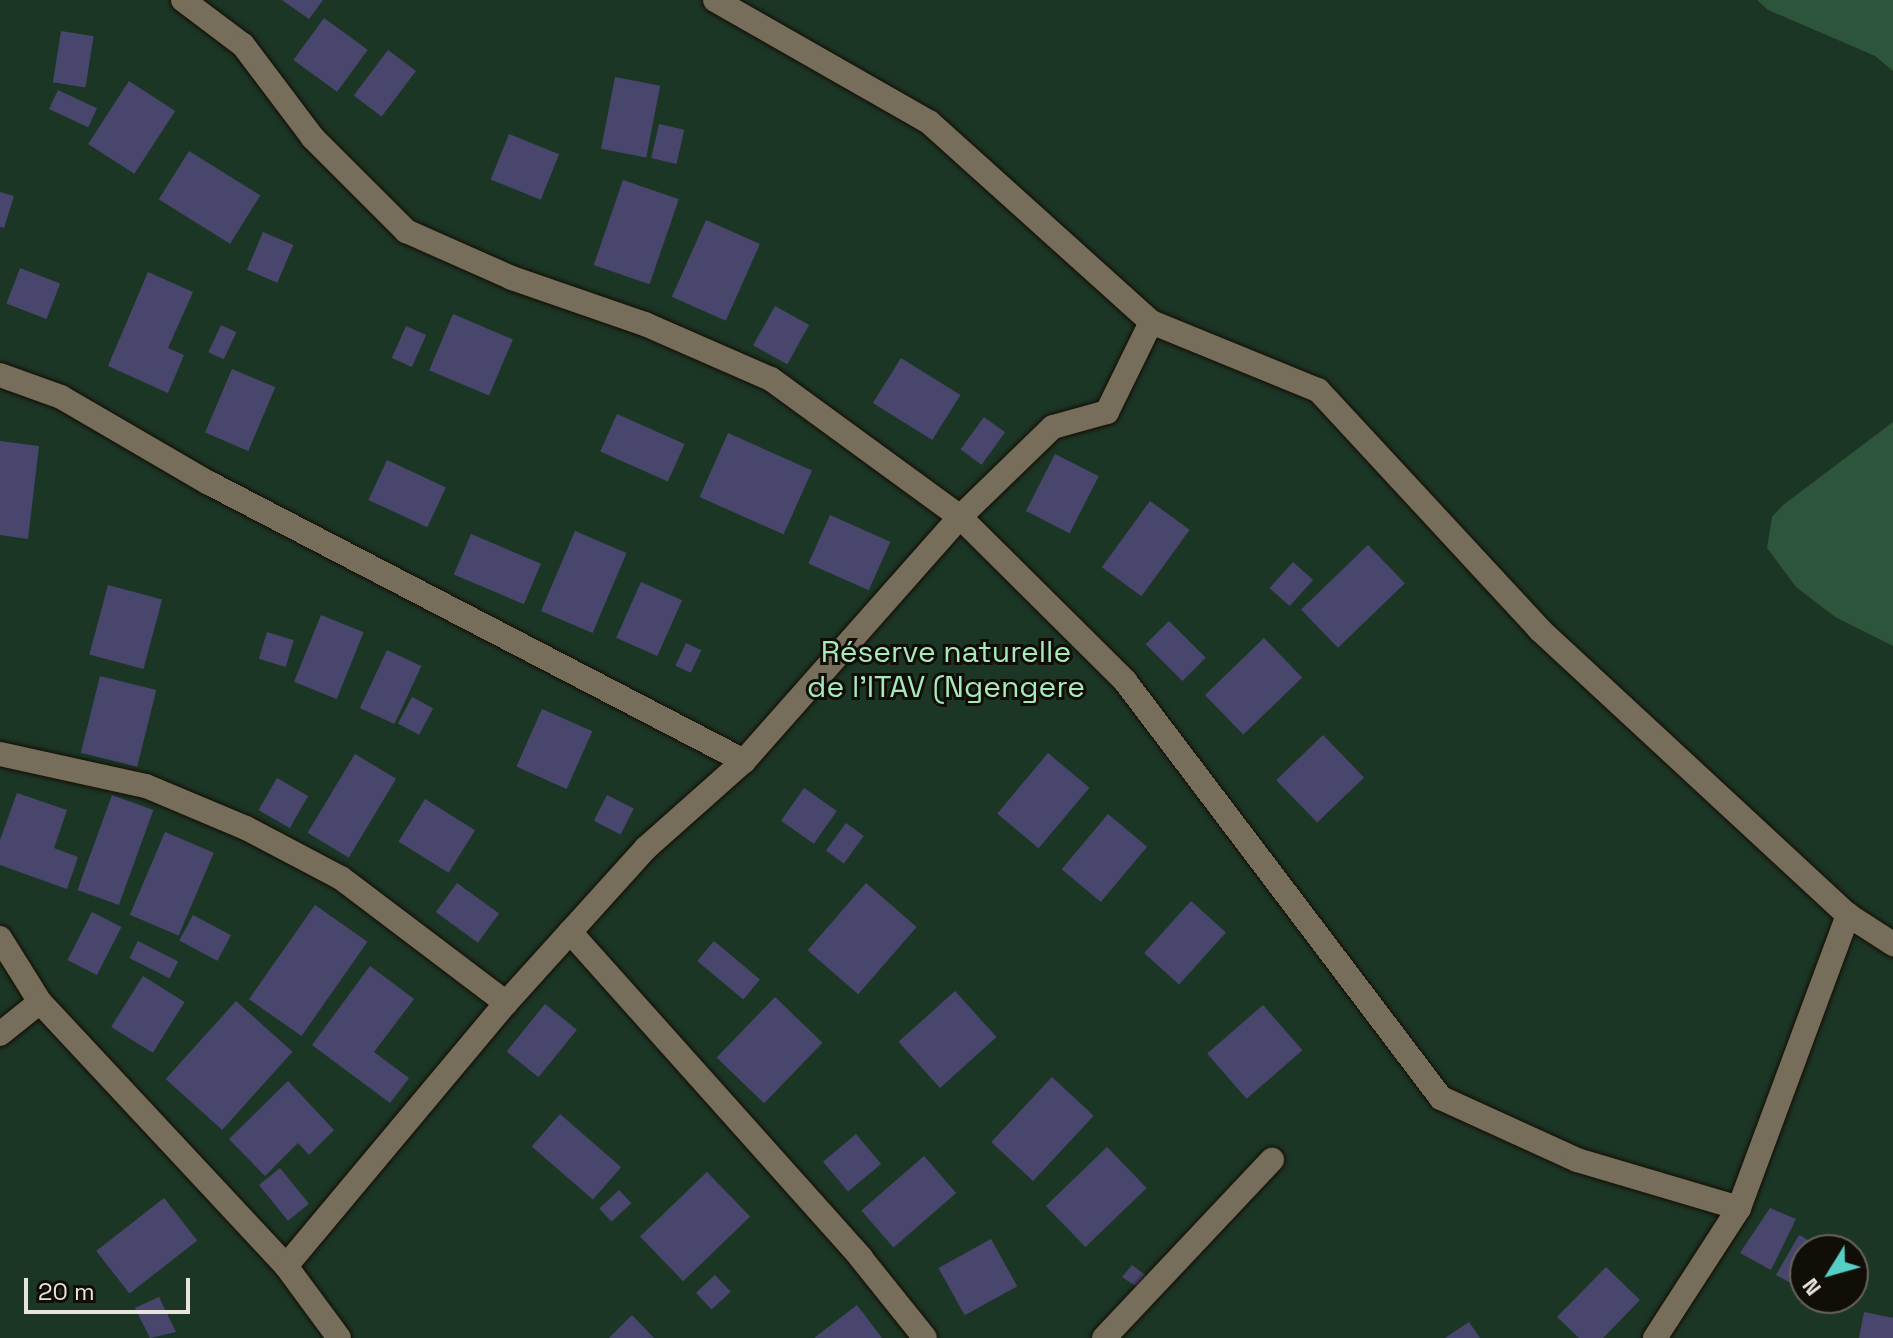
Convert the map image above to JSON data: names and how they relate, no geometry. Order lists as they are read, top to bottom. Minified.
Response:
{"parks":["Réserve naturelle de l'ITAV (Ngengere"],"scale_bar":"20 m","north":"bottom left"}
